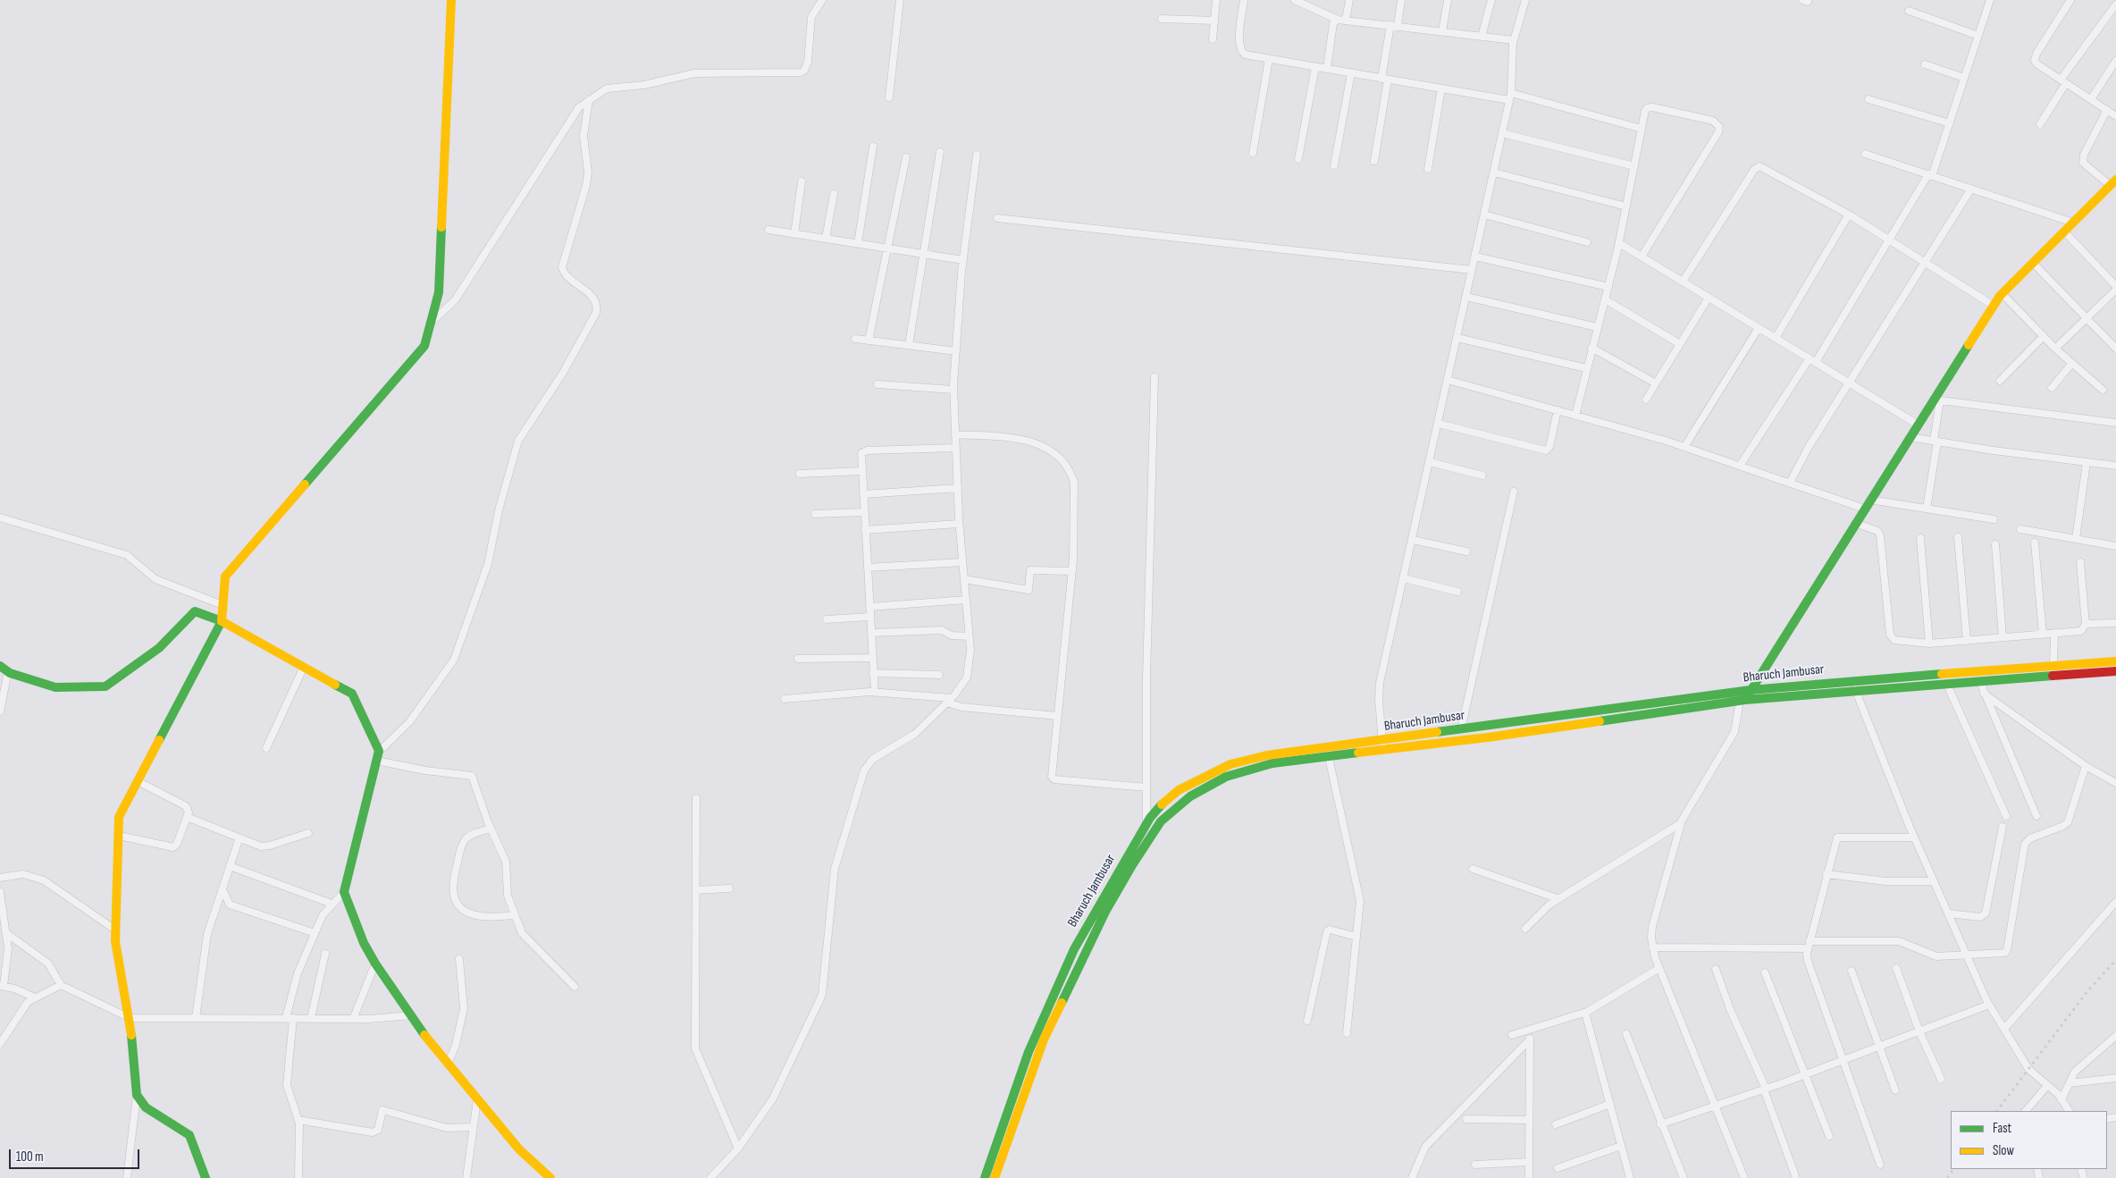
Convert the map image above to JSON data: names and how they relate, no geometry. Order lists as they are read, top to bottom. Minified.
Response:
{"streets":{"main road":["Bharuch Jambusar"]},"legend":["Fast","Slow"],"scale_bar":"100 m"}
